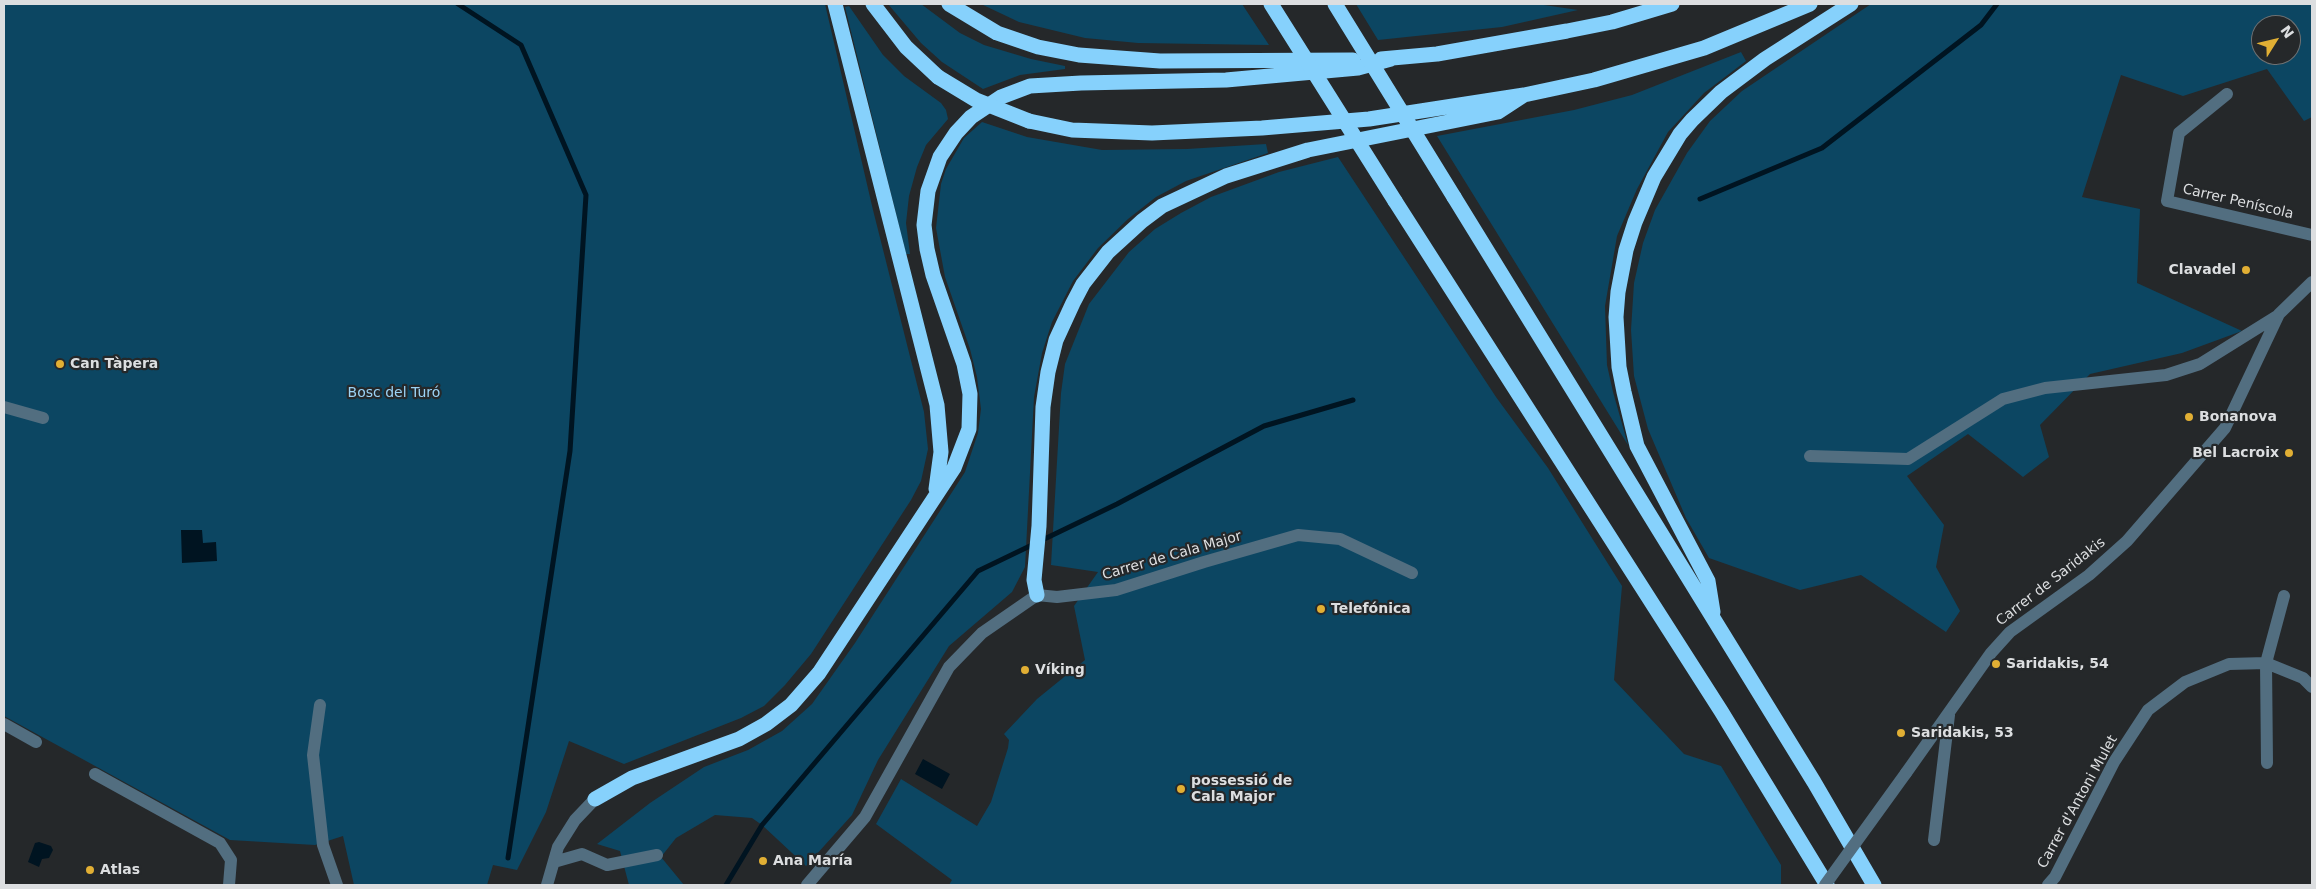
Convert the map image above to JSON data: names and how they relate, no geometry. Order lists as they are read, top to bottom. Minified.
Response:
{"streets":{"street":["Carrer Peníscola","Carrer de Cala Major","Carrer de Saridakis","Carrer d'Antoni Mulet"]},"parks":["Bosc del Turó"],"places":["Clavadel","Can Tàpera","Bonanova","Bel Lacroix","Telefónica","Saridakis, 54","Víking","Saridakis, 53","possessió de Cala Major","Ana María","Atlas"],"north":"top right"}
